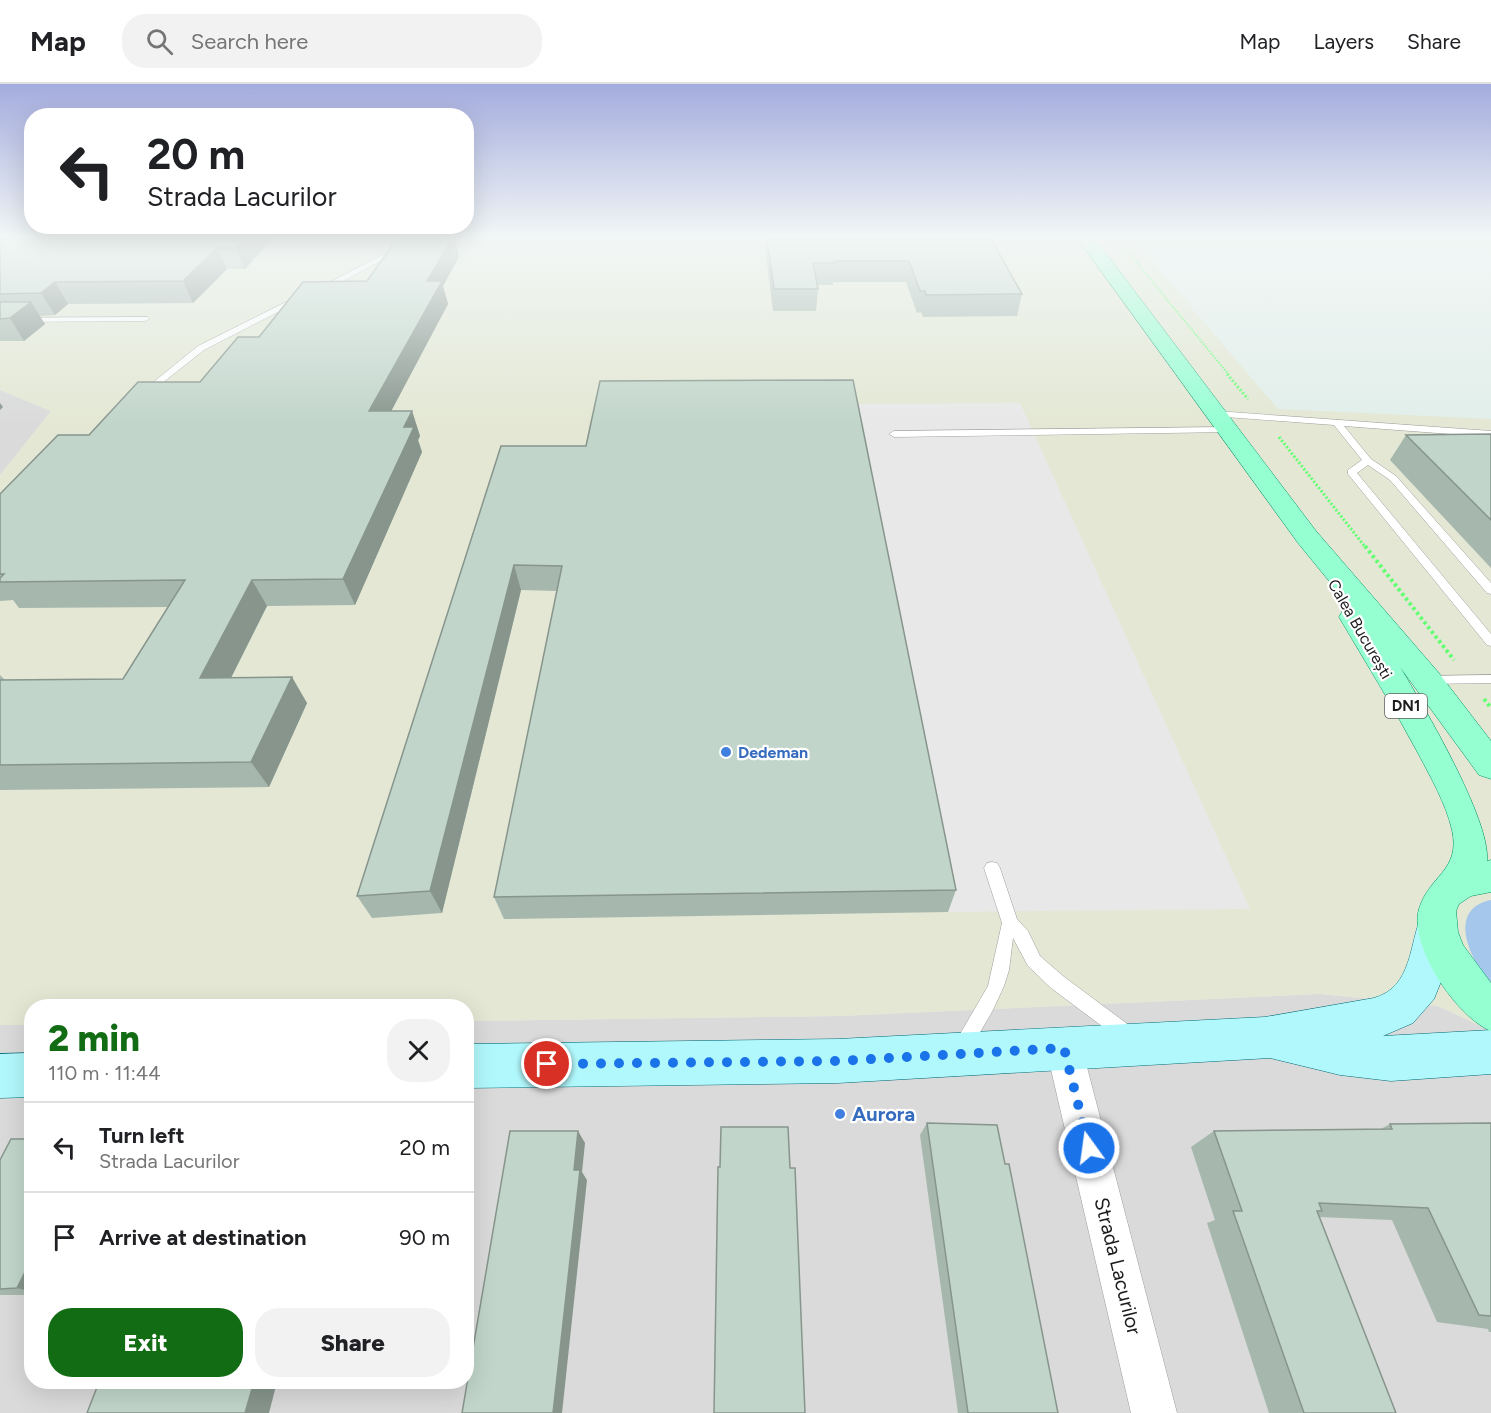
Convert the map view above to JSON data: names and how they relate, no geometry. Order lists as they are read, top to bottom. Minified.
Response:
{"streets":{"main road":["Calea București","DN1"],"street":["Strada Lacurilor"]},"places":["Dedeman","Aurora"],"page":{"header":"Map","search":"Search here","nav":["Map","Layers","Share"],"turn":["20 m","Strada Lacurilor"],"heading":["2 min","110 m · 11:44"],"list":[{"name":"Turn left","note":"Strada Lacurilor","value":"20 m"},{"name":"Arrive at destination","value":"90 m"}],"buttons":["Exit","Share"]}}
